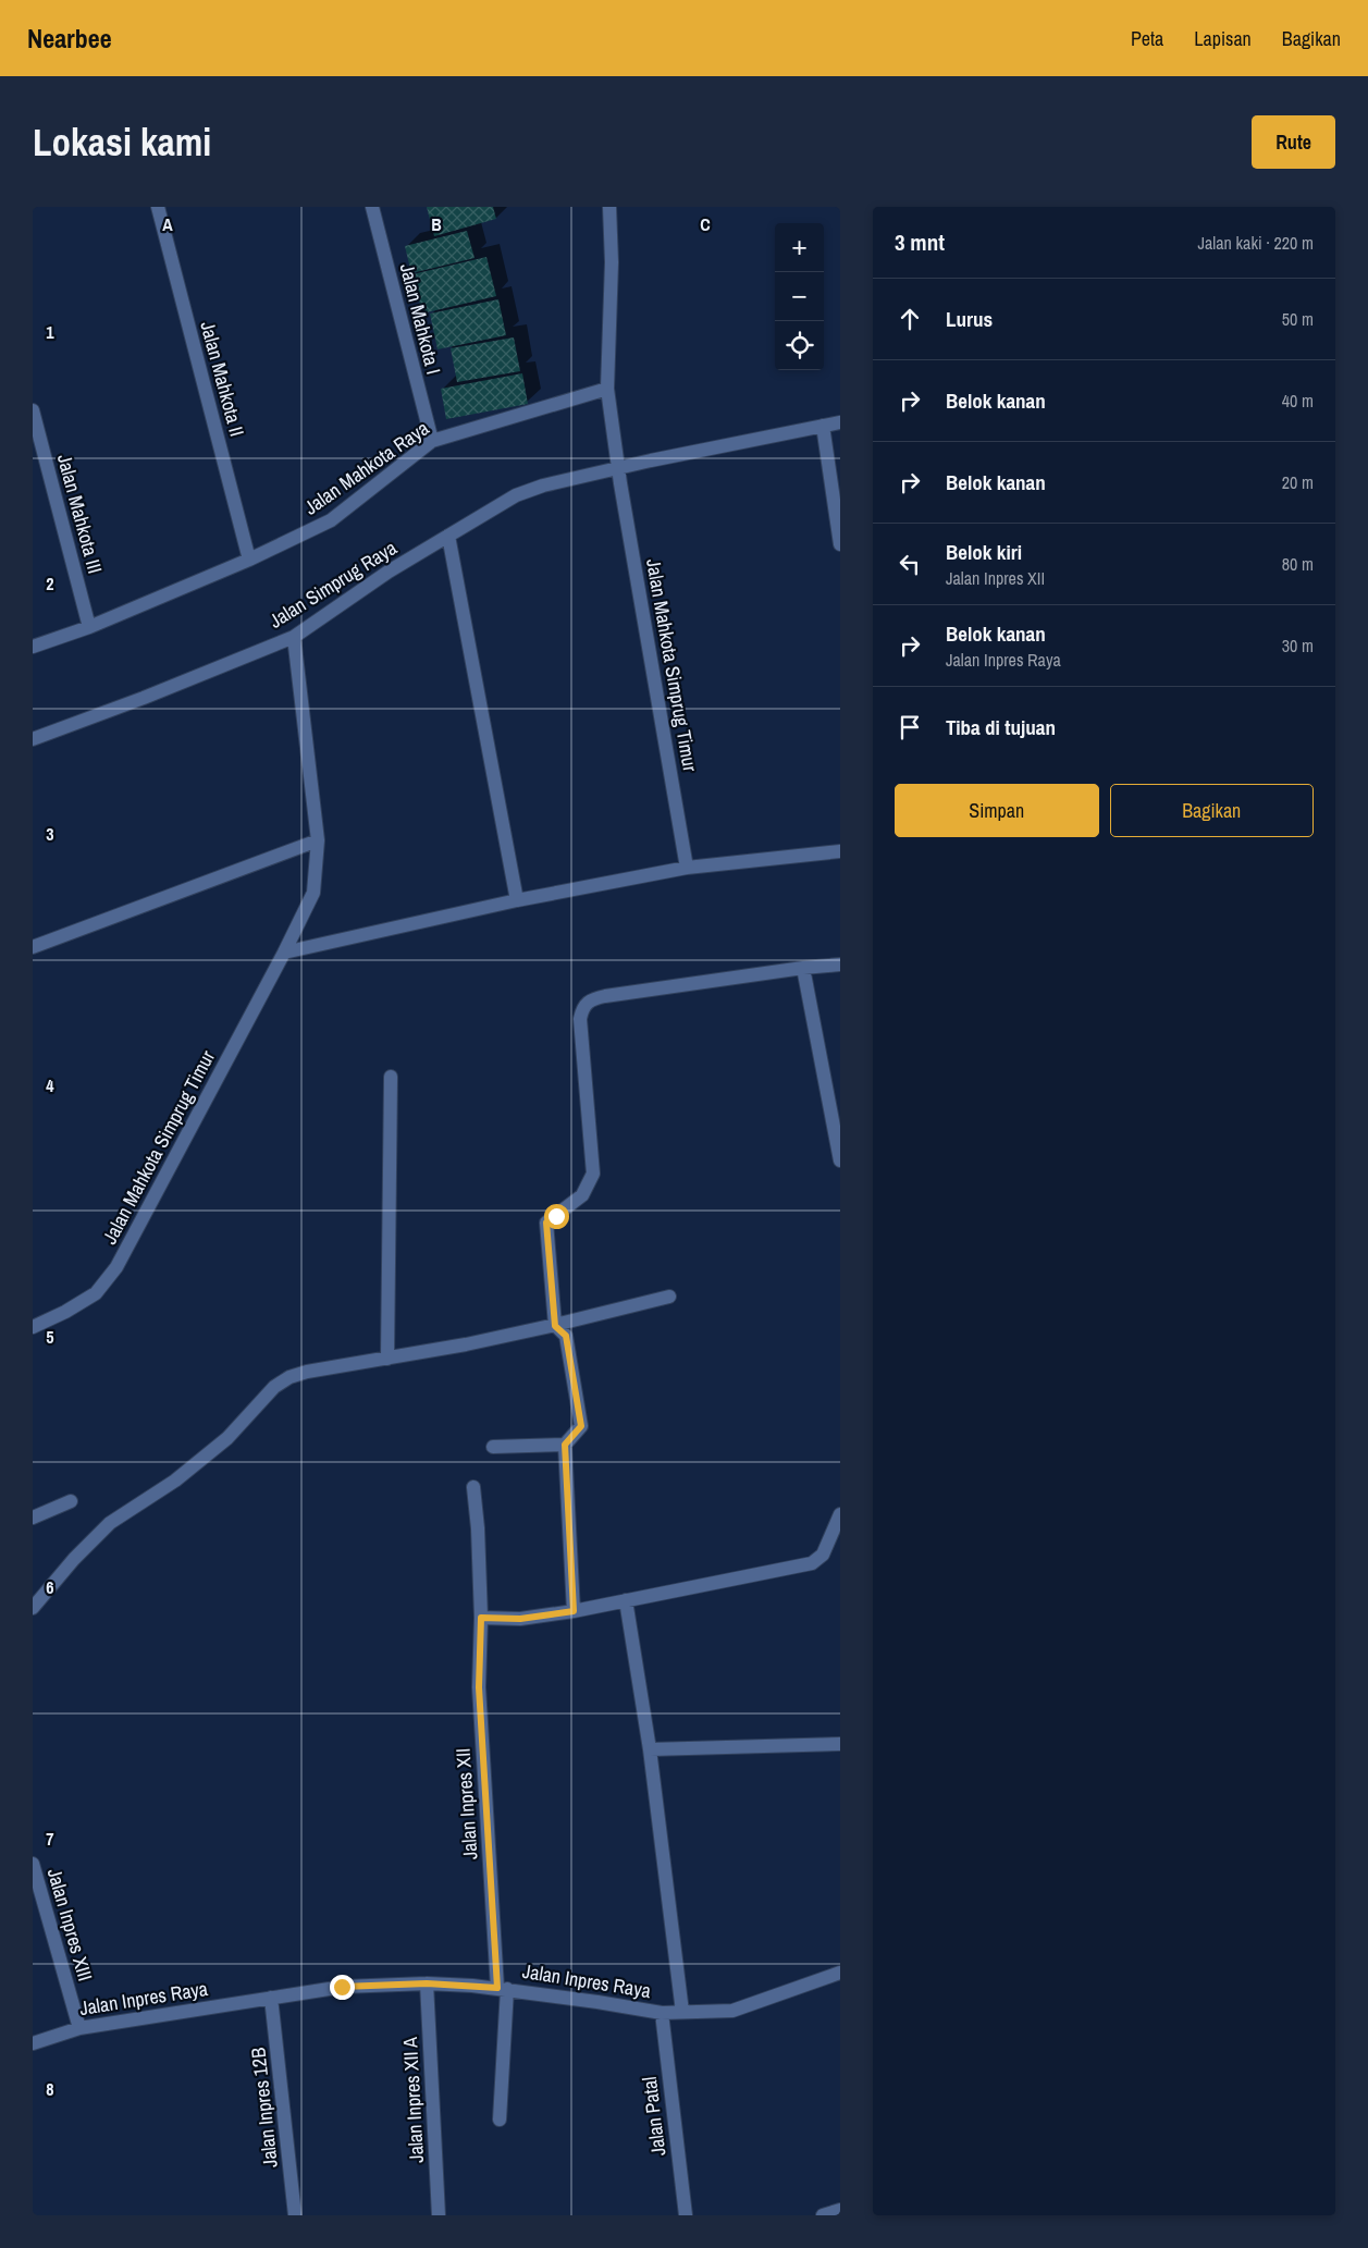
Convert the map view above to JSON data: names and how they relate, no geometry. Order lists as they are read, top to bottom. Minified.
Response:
{"streets":{"street":["Jalan Mahkota I","Jalan Mahkota II","Jalan Mahkota Raya","Jalan Mahkota III","Jalan Simprug Raya","Jalan Mahkota Simprug Timur","Jalan Inpres XII","Jalan Inpres XIII","Jalan Inpres Raya","Jalan Inpres XII A","Jalan Inpres 12B","Jalan Patal"]},"crossings":[["Jalan Mahkota I","Jalan Mahkota Raya"],["Jalan Mahkota II","Jalan Mahkota Raya"],["Jalan Mahkota Raya","Jalan Mahkota III"],["Jalan Mahkota Raya","Jalan Mahkota Simprug Timur"],["Jalan Simprug Raya","Jalan Mahkota Simprug Timur"],["Jalan Inpres XII","Jalan Inpres Raya"],["Jalan Inpres XIII","Jalan Inpres Raya"],["Jalan Inpres Raya","Jalan Inpres XII A"],["Jalan Inpres Raya","Jalan Inpres 12B"],["Jalan Inpres Raya","Jalan Patal"]],"page":{"header":"Nearbee","nav":["Peta","Lapisan","Bagikan"],"buttons":["Rute",["Simpan","Bagikan"]],"title":"Lokasi kami","heading":["3 mnt","Jalan kaki · 220 m"],"map_buttons":["+","−"],"list":[["Lurus","50 m"],["Belok kanan","40 m"],["Belok kanan","20 m"],["Belok kiri","Jalan Inpres XII","80 m"],["Belok kanan","Jalan Inpres Raya","30 m"],"Tiba di tujuan"]},"grid":{"columns":["A","B","C"],"rows":["1","2","3","4","5","6","7","8"]}}
